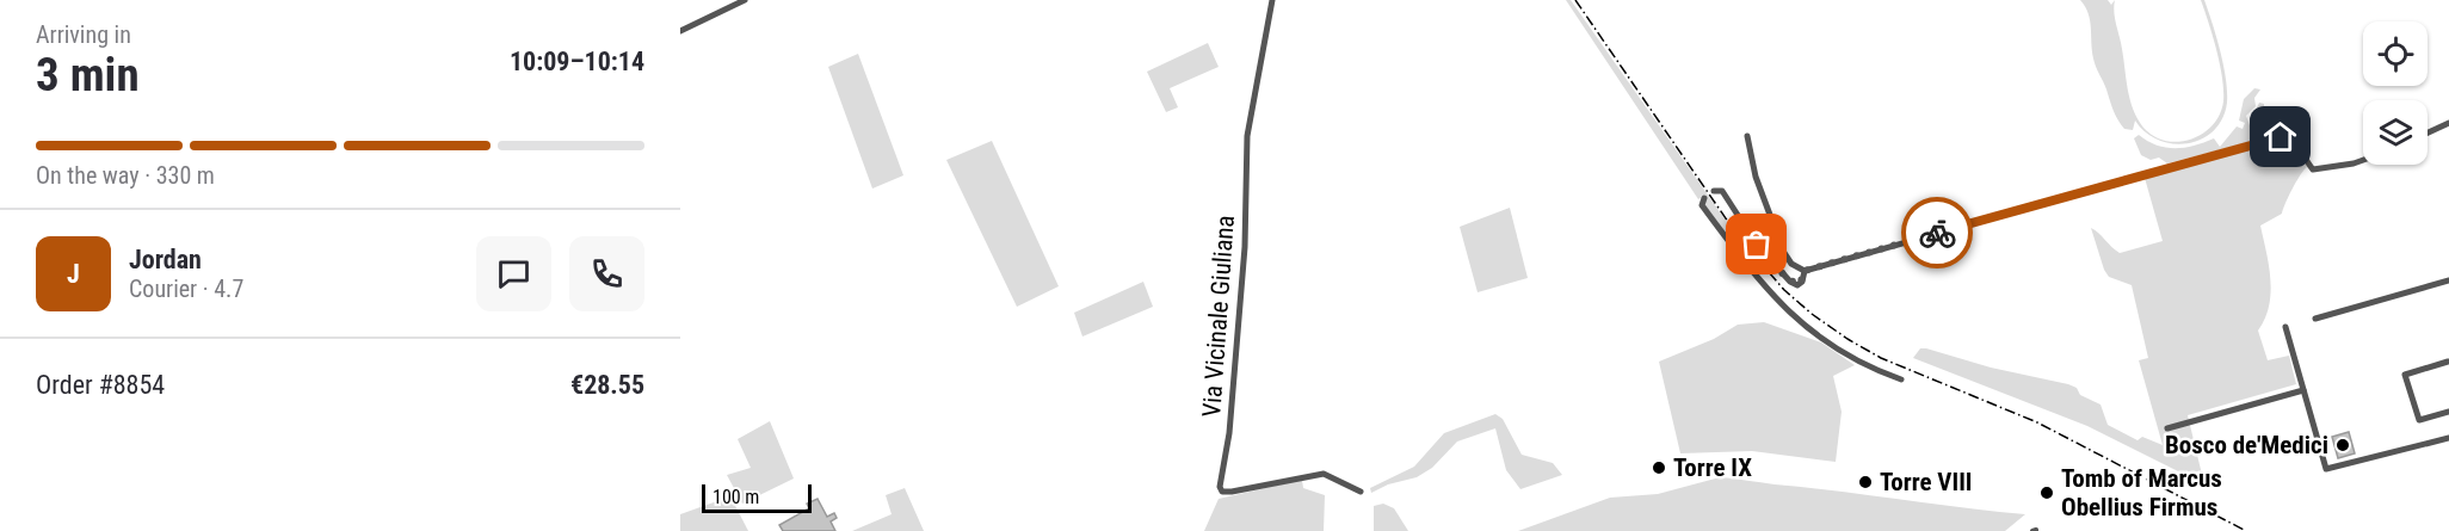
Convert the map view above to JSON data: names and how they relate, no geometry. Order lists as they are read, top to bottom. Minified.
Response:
{"streets":{"street":["Via Vicinale Giuliana"]},"places":["Bosco de'Medici","Torre IX","Torre VIII","Tomb of Marcus Obellius Firmus"],"scale_bar":"100 m","page":{"heading":["3 min","Arriving in","10:09–10:14"],"panel":["Jordan","Courier · 4.7","Order #8854","€28.55"],"bar":"On the way · 330 m","round":"J","scale":"100 m"}}
